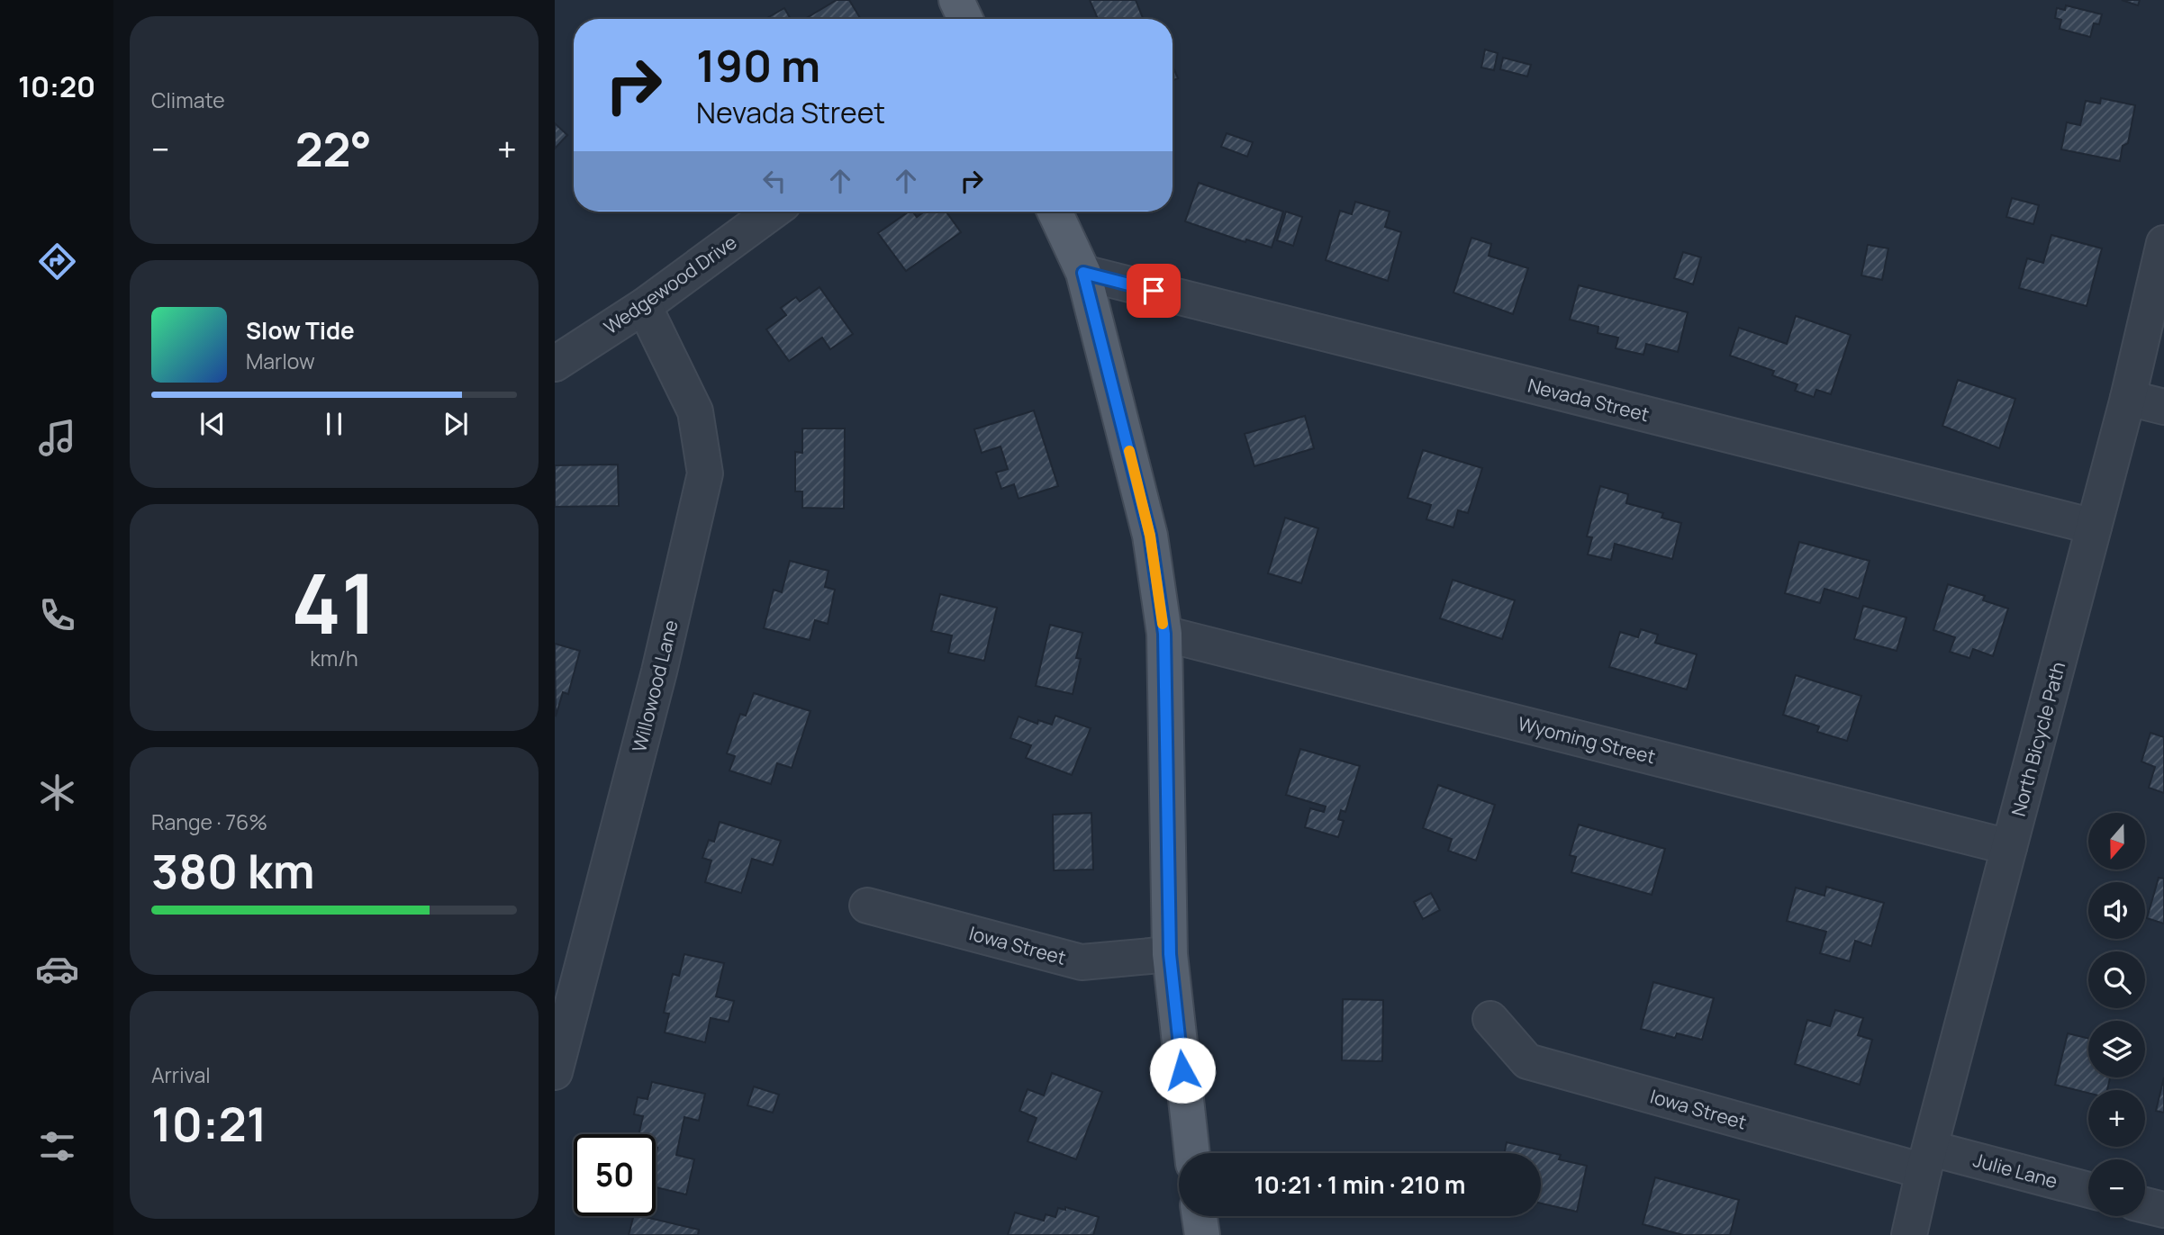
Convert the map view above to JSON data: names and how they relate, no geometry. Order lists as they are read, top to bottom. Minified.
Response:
{"streets":{"street":["Wedgewood Drive","Nevada Street","Willowood Lane","North Bicycle Path","Wyoming Street","Iowa Street","Julie Lane"]},"crossings":[["Wedgewood Drive","Willowood Lane"],["Nevada Street","North Bicycle Path"],["North Bicycle Path","Wyoming Street"],["North Bicycle Path","Iowa Street"],["North Bicycle Path","Julie Lane"],["Iowa Street","Julie Lane"]],"north":"bottom","page":{"tabs":"10:20","tile":["Climate",["41","km/h"],["Range · 76%","380 km"],["Arrival","10:21"]],"turn":["190 m","Nevada Street"],"heat":["−","22°","+"],"song":["Slow Tide","Marlow"],"map_buttons":["+","−"],"limit":"50","trip":"10:21 · 1 min · 210 m"}}
